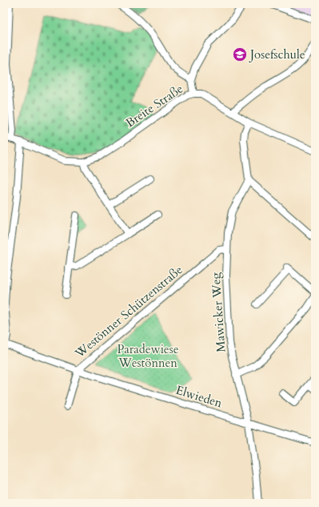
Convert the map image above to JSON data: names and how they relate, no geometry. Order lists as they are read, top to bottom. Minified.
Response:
{"streets":{"street":["Breite Straße","Westönner Schützenstraße","Mawicker Weg","Elwieden"]},"crossings":[["Westönner Schützenstraße","Mawicker Weg"],["Westönner Schützenstraße","Elwieden"],["Mawicker Weg","Elwieden"]],"parks":["Paradewiese Westönnen"],"places":{"school or university":["Josefschule"]}}
